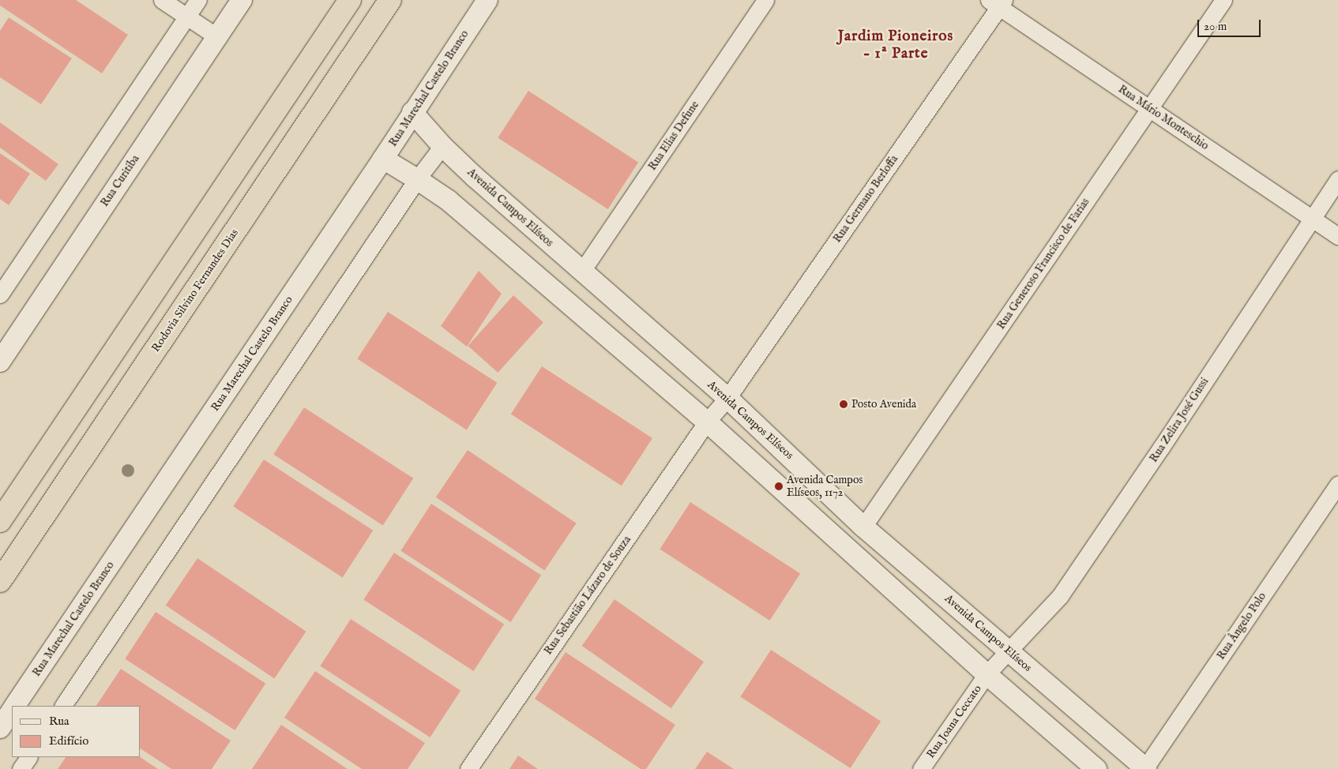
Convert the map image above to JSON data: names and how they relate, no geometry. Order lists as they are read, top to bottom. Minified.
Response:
{"streets":{"highway":["Rodovia Silvino Fernandes Dias"],"street":["Rua Marechal Castelo Branco","Rua Mário Monteschio","Rua Elias Defune","Rua Curitiba","Rua Germano Berloffa","Avenida Campos Elíseos","Rua Generoso Francisco de Farias","Rua Zelira José Gussi","Rua Sebastião Lázaro de Souza","Rua Ângelo Polo","Rua Joana Ceccato"]},"crossings":[["Rua Marechal Castelo Branco","Avenida Campos Elíseos"],["Rua Mário Monteschio","Rua Germano Berloffa"],["Rua Mário Monteschio","Rua Generoso Francisco de Farias"],["Rua Mário Monteschio","Rua Zelira José Gussi"],["Rua Elias Defune","Avenida Campos Elíseos"],["Rua Germano Berloffa","Avenida Campos Elíseos"],["Rua Germano Berloffa","Rua Sebastião Lázaro de Souza"],["Avenida Campos Elíseos","Rua Generoso Francisco de Farias"],["Avenida Campos Elíseos","Rua Zelira José Gussi"],["Avenida Campos Elíseos","Rua Ângelo Polo"],["Rua Zelira José Gussi","Rua Joana Ceccato"]],"districts":["Jardim Pioneiros - 1ª Parte"],"places":["Posto Avenida","Avenida Campos Elíseos, 1172"],"legend":["Rua","Edifício"],"scale_bar":"20 m"}
